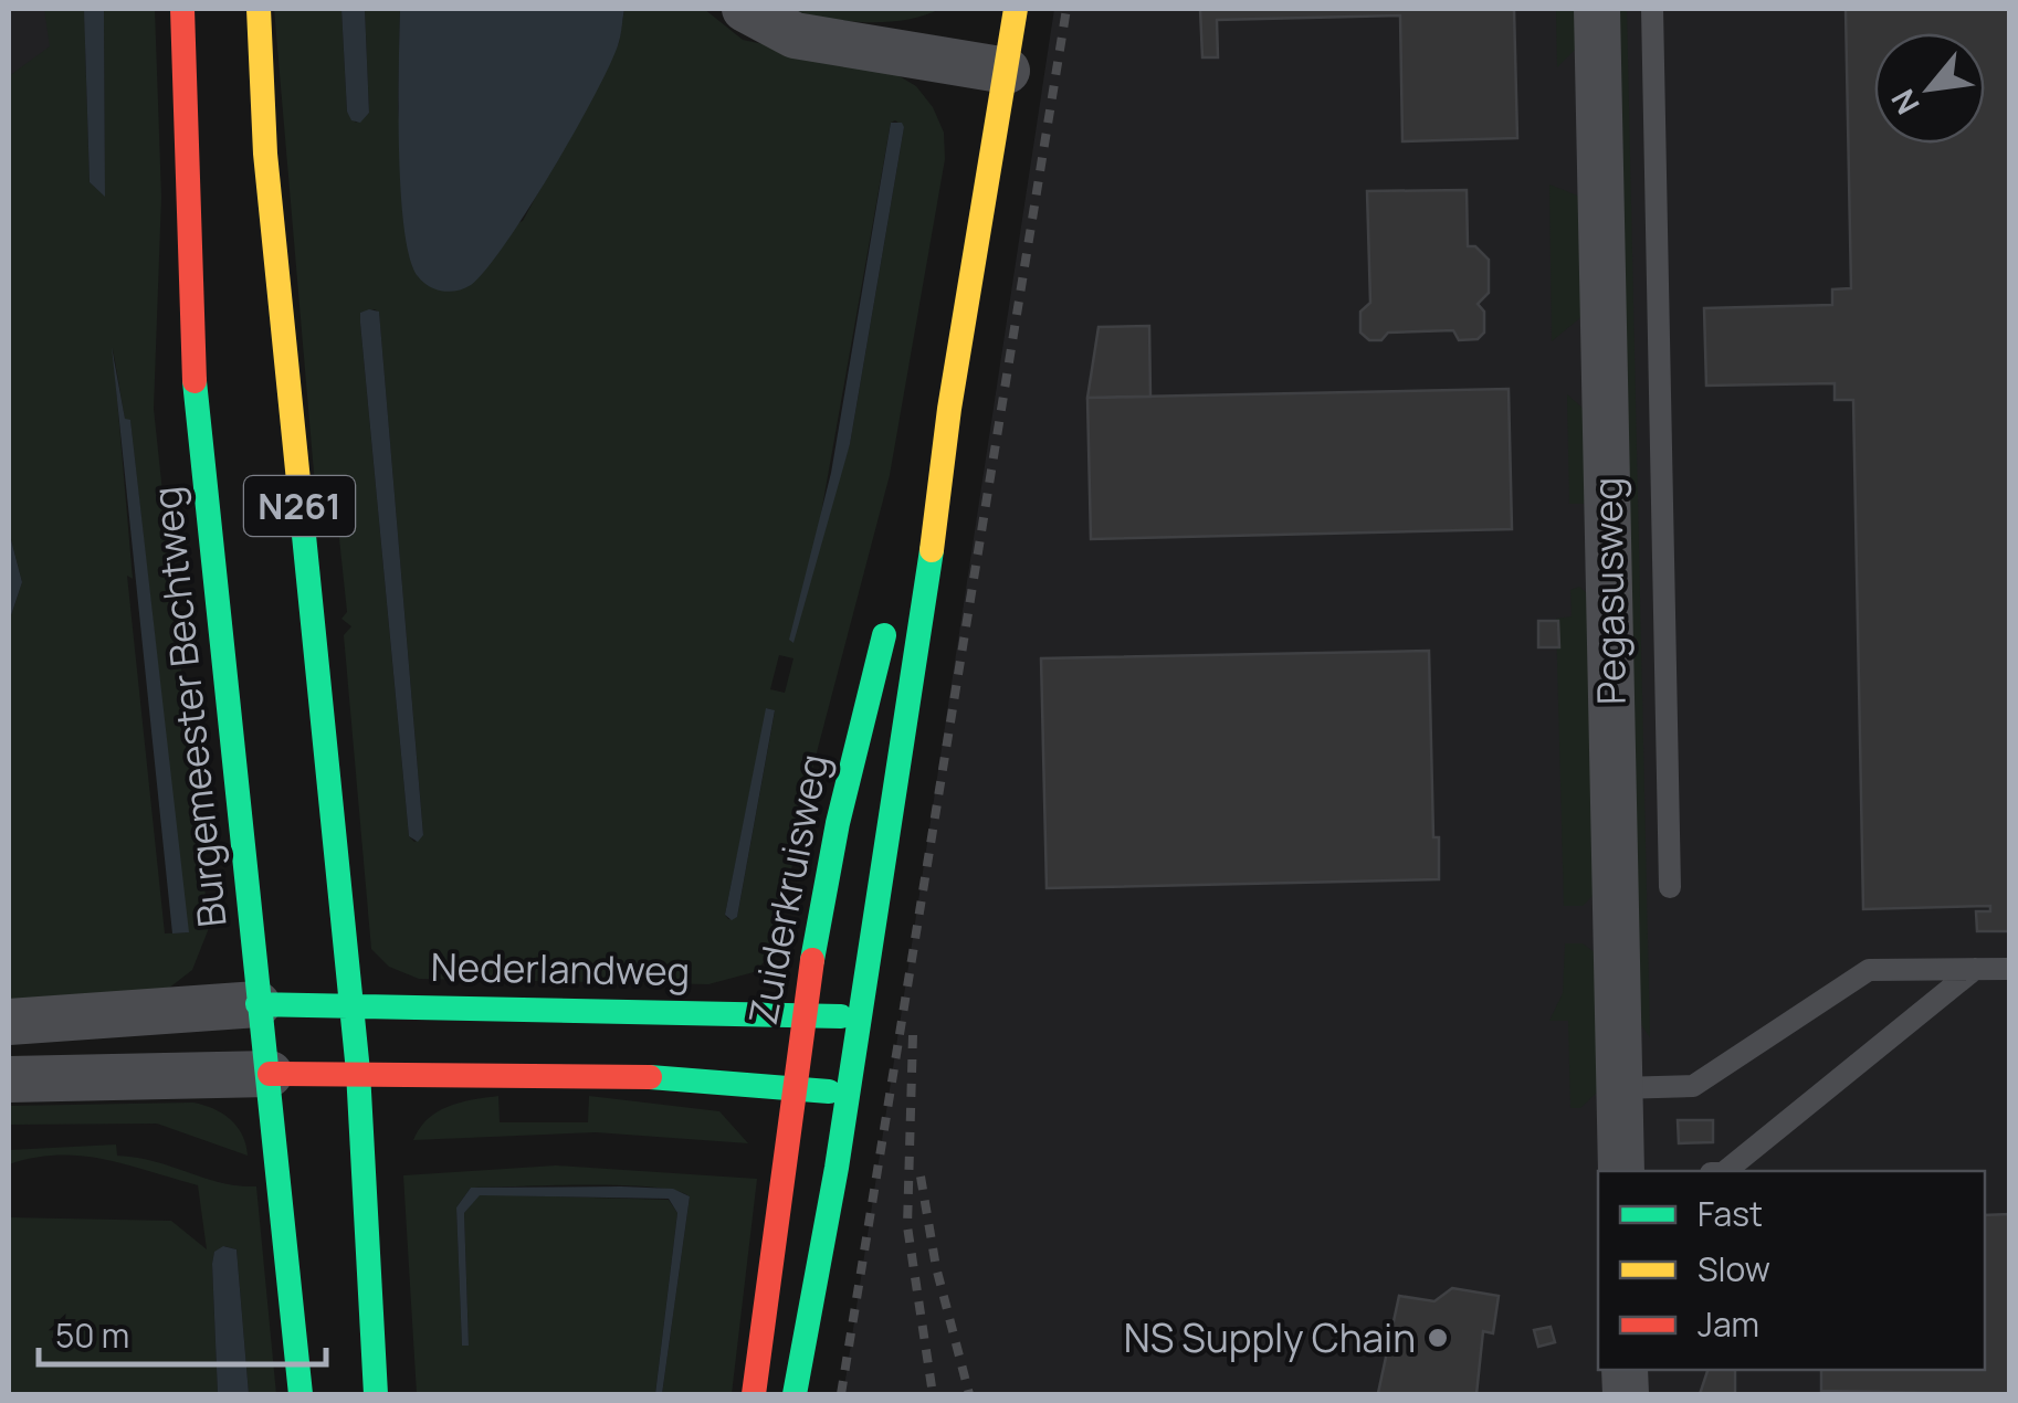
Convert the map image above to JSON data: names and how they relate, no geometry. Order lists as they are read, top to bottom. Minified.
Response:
{"streets":{"street":["N261","Pegasusweg","Burgemeester Bechtweg","Zuiderkruisweg","Nederlandweg"]},"crossings":[["N261","Nederlandweg"],["Burgemeester Bechtweg","Nederlandweg"],["Zuiderkruisweg","Nederlandweg"]],"places":["NS Supply Chain"],"legend":["Fast","Slow","Jam"],"scale_bar":"50 m","north":"bottom left"}
